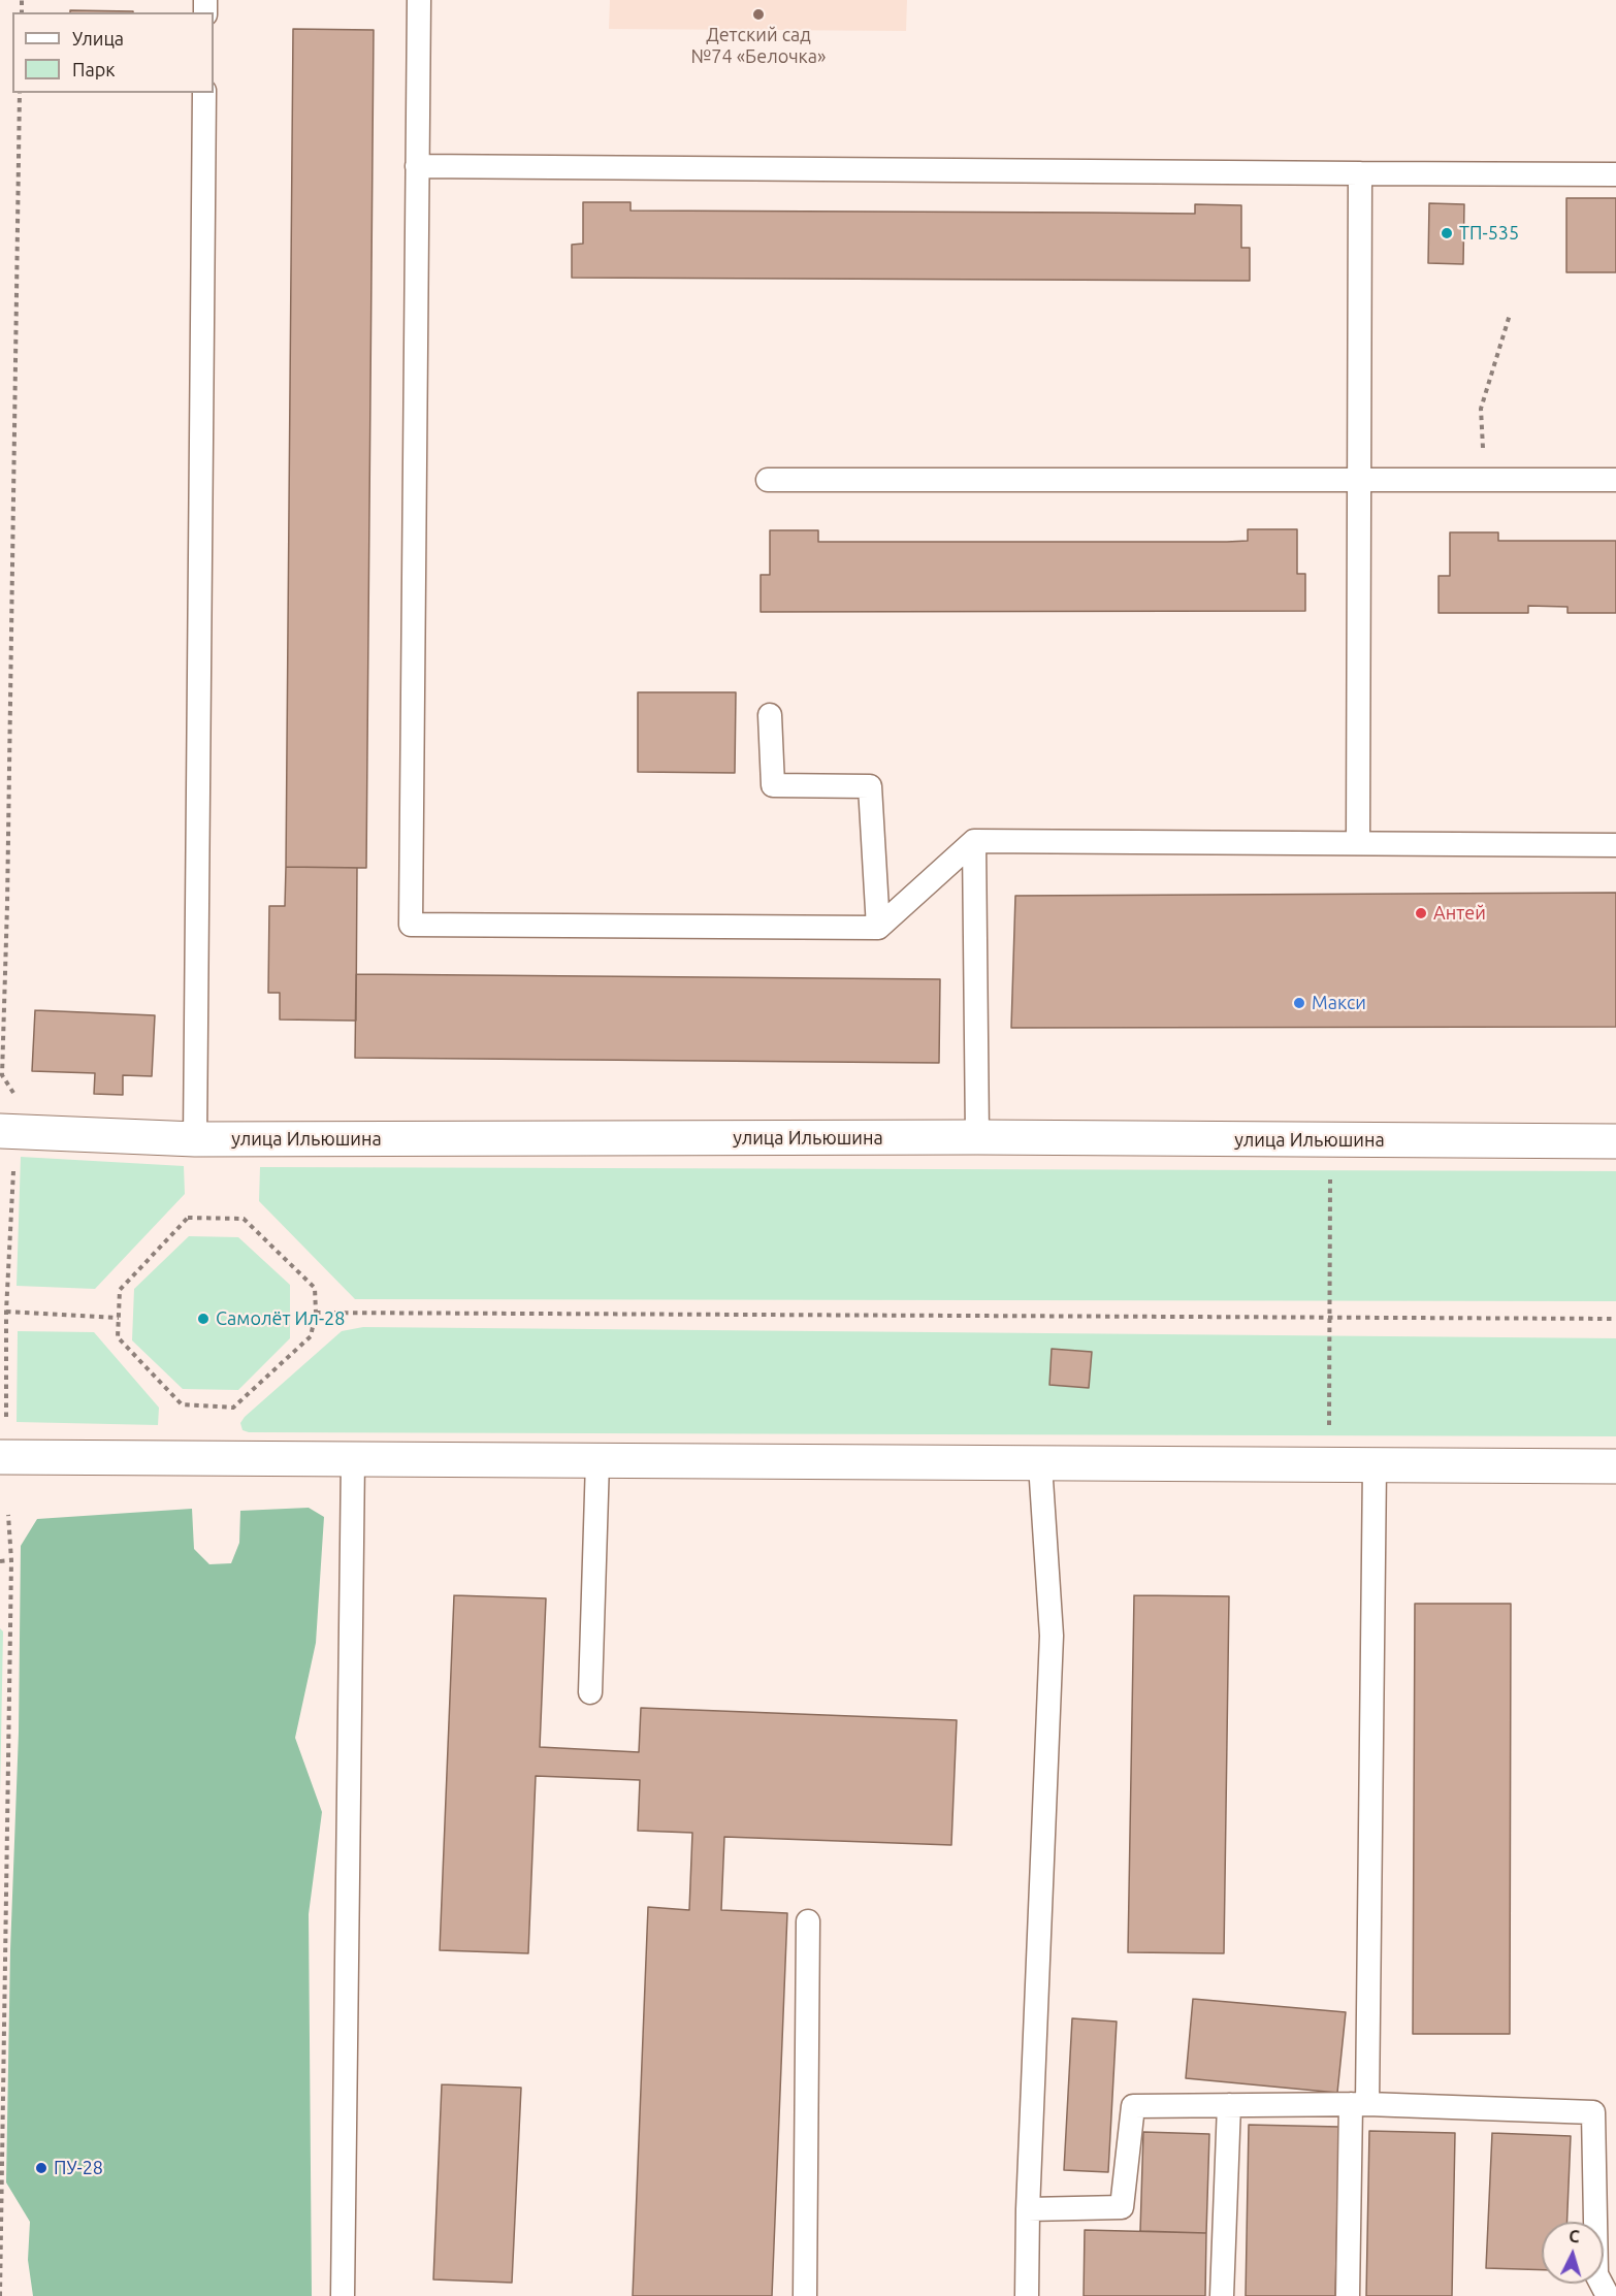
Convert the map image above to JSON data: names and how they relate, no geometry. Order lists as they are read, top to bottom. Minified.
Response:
{"streets":{"street":["улица Ильюшина"]},"places":["Детский сад №74 «Белочка»","ТП-535","Антей","Макси","Самолёт Ил-28","ПУ-28"],"legend":["Улица","Парк"],"north":"top"}
